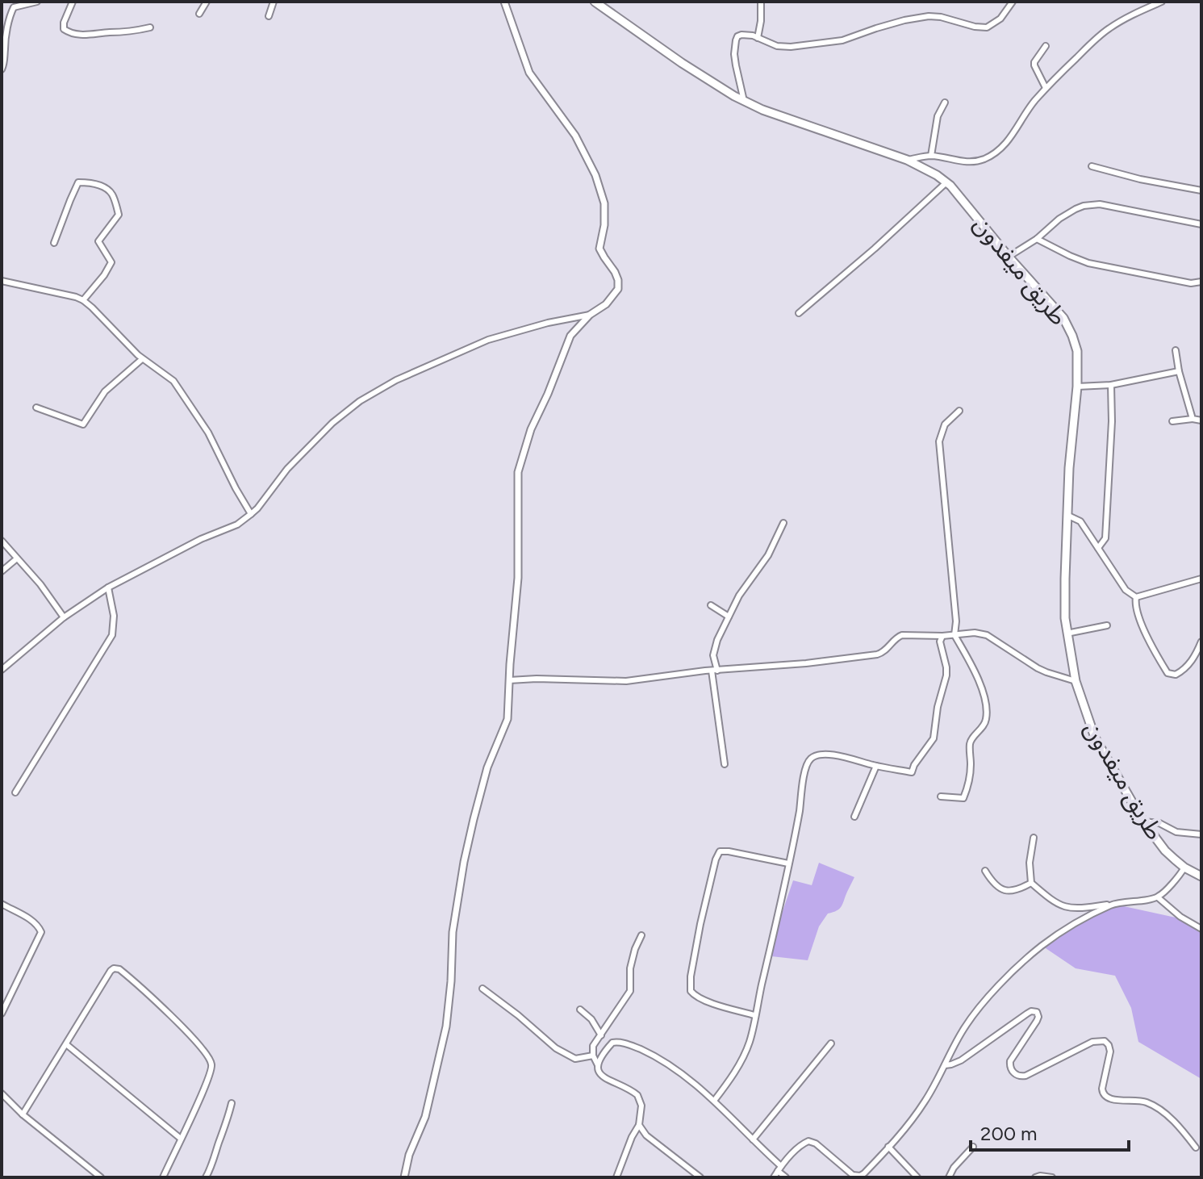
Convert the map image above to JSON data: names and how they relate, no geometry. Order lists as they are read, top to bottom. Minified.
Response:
{"streets":{"main road":["طريق ميفدون"]},"scale_bar":"200 m"}
